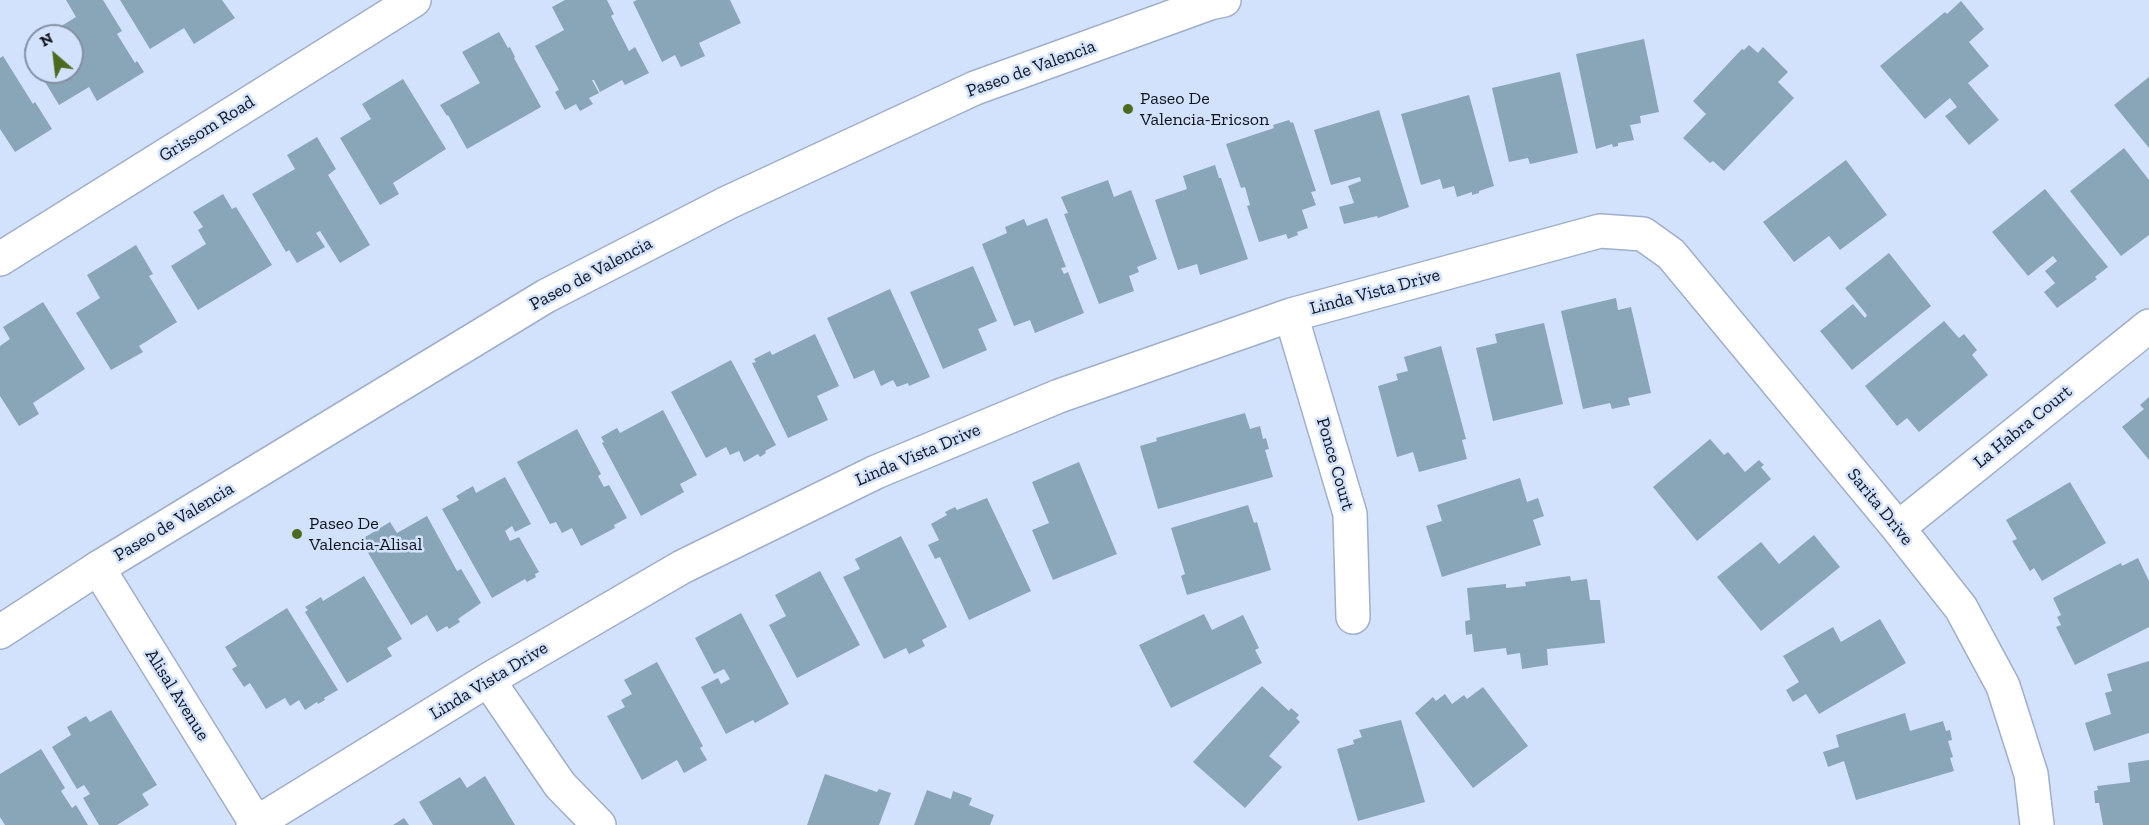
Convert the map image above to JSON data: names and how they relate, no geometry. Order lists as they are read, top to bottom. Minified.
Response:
{"streets":{"street":["Paseo de Valencia","Grissom Road","Linda Vista Drive","La Habra Court","Ponce Court","Sarita Drive","Alisal Avenue"]},"crossings":[["Paseo de Valencia","Alisal Avenue"],["Linda Vista Drive","Ponce Court"],["Linda Vista Drive","Sarita Drive"],["Linda Vista Drive","Alisal Avenue"],["La Habra Court","Sarita Drive"]],"places":["Paseo De Valencia-Ericson","Paseo De Valencia-Alisal"],"north":"top left"}
